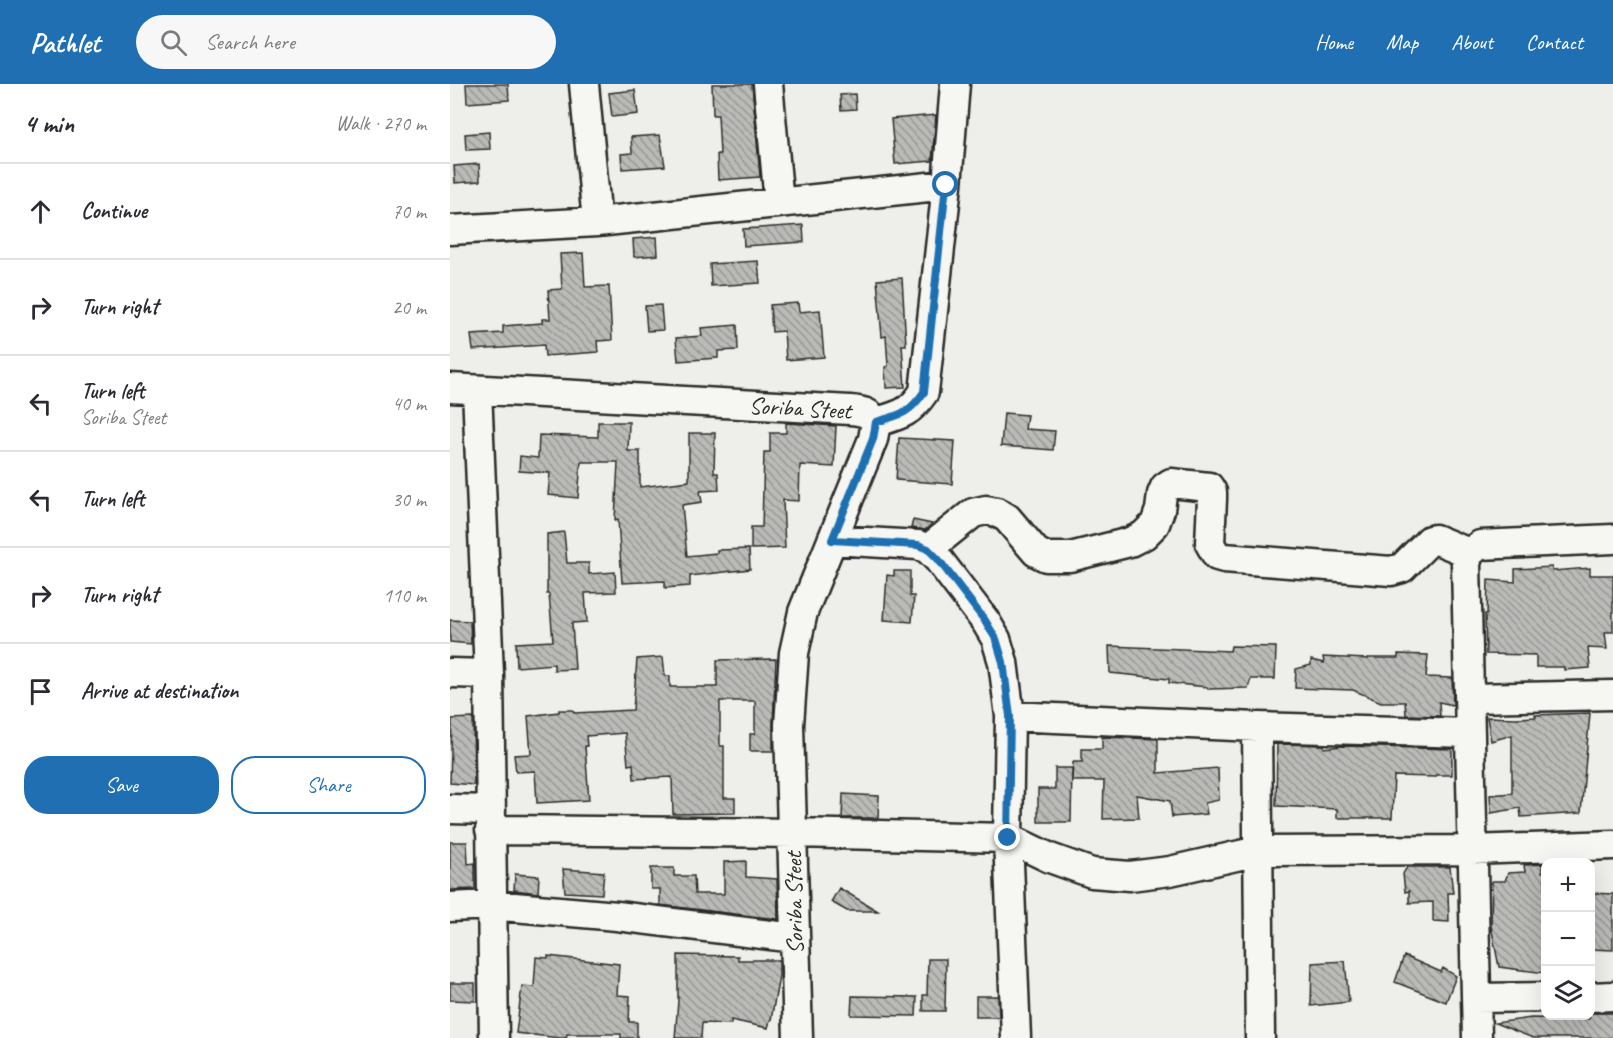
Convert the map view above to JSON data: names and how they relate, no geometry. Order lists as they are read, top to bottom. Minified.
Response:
{"streets":{"street":["Soriba Steet"]},"page":{"header":"Pathlet","search":"Search here","nav":["Home","Map","About","Contact"],"heading":["4 min","Walk · 270 m"],"list":[["Continue","70 m"],["Turn right","20 m"],["Turn left","Soriba Steet","40 m"],["Turn left","30 m"],["Turn right","110 m"],"Arrive at destination"],"buttons":["Save","Share"],"map_buttons":["+","−"]}}
